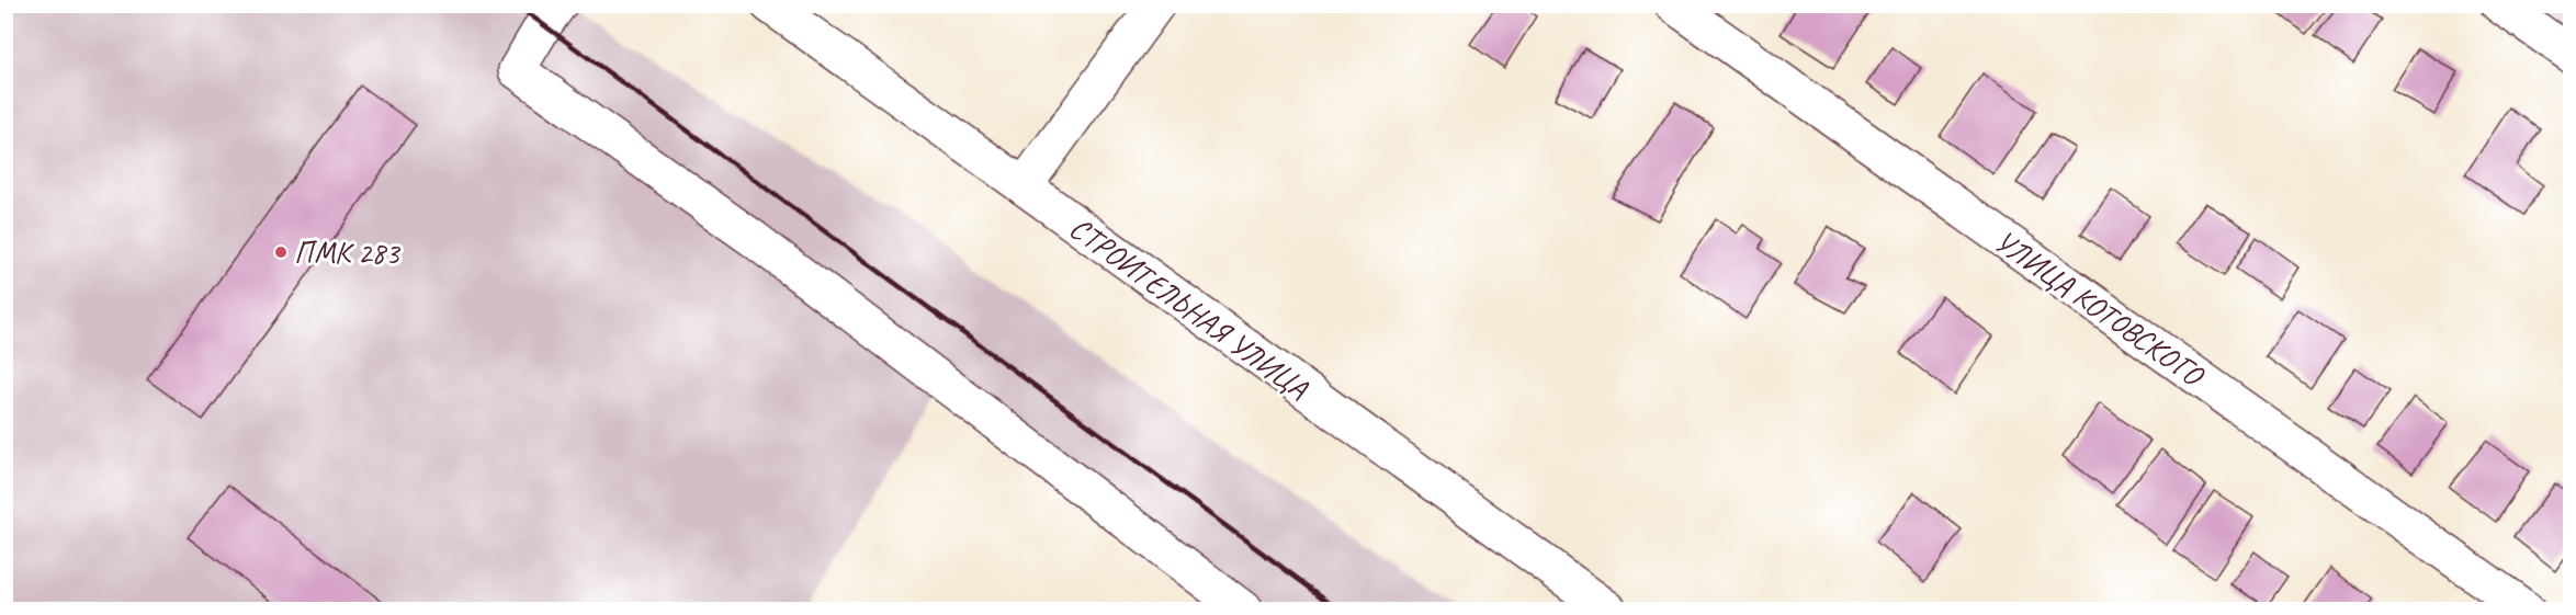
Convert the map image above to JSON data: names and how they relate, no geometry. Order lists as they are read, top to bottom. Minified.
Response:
{"streets":{"street":["СТРОИТЕЛЬНАЯ УЛИЦА","УЛИЦА КОТОВСКОГО"]},"places":["ПМК 283"]}
